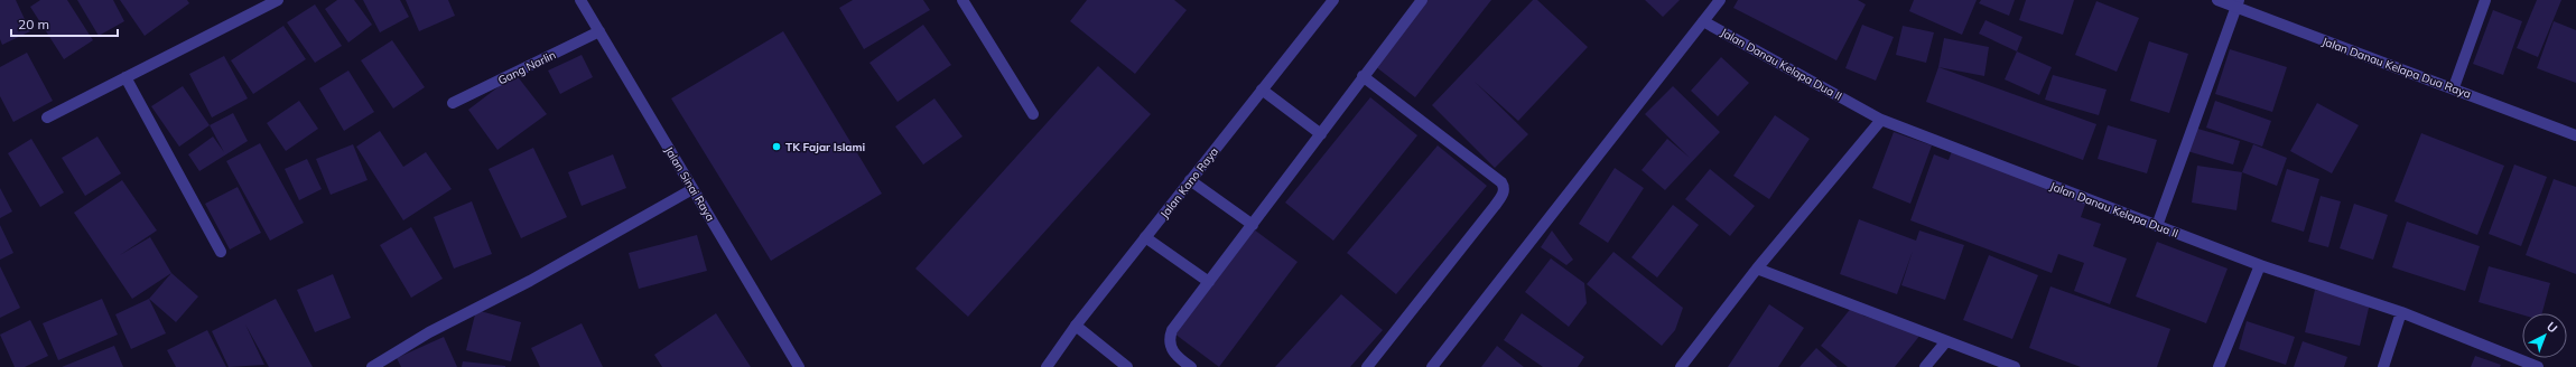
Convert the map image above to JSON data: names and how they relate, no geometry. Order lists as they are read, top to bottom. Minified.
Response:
{"streets":{"street":["Jalan Danau Kelapa Dua II","Gang Narlin","Jalan Danau Kelapa Dua Raya","Jalan Kano Raya","Jalan Sinai Raya"]},"crossings":[["Gang Narlin","Jalan Sinai Raya"]],"places":["TK Fajar Islami"],"scale_bar":"20 m","north":"top right"}
